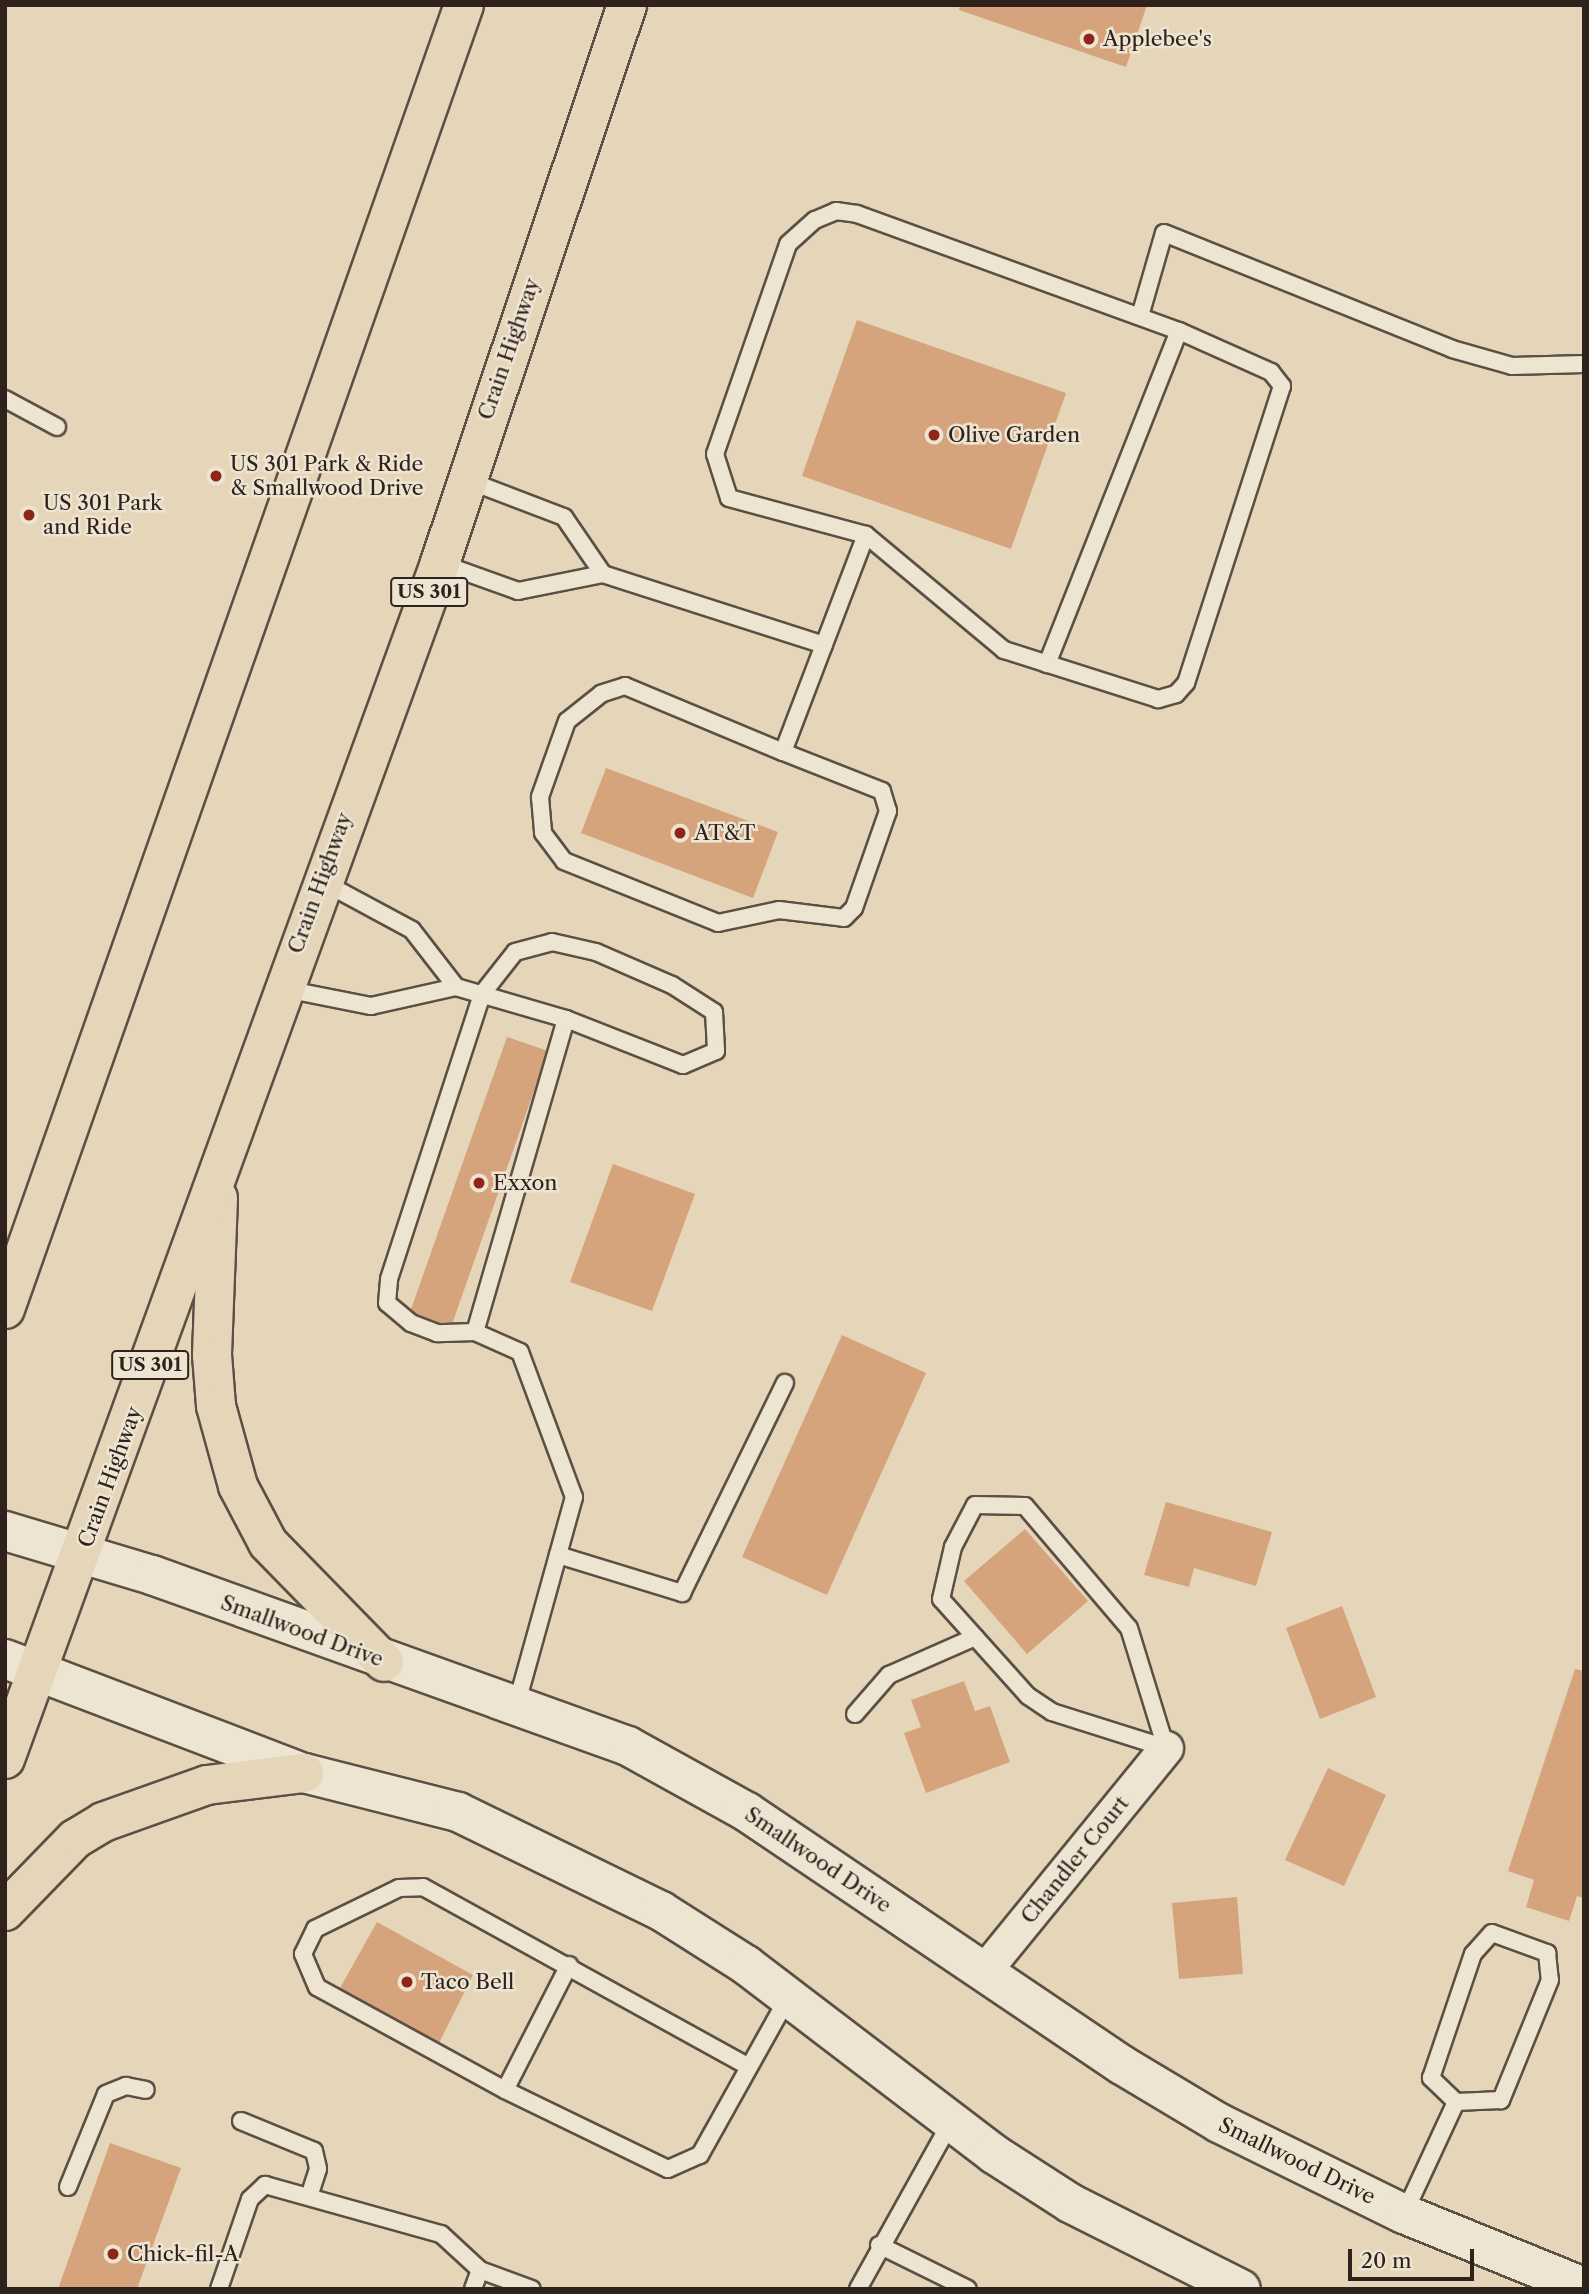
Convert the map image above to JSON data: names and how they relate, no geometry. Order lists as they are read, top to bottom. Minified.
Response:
{"streets":{"highway":["Crain Highway","US 301"],"main road":["Smallwood Drive"],"street":["Chandler Court"]},"crossings":[["Crain Highway","Smallwood Drive"],["Smallwood Drive","Chandler Court"]],"places":["Applebee's","Olive Garden","US 301 Park & Ride & Smallwood Drive","US 301 Park and Ride","AT&T","Exxon","Taco Bell","Chick-fil-A"],"scale_bar":"20 m"}
